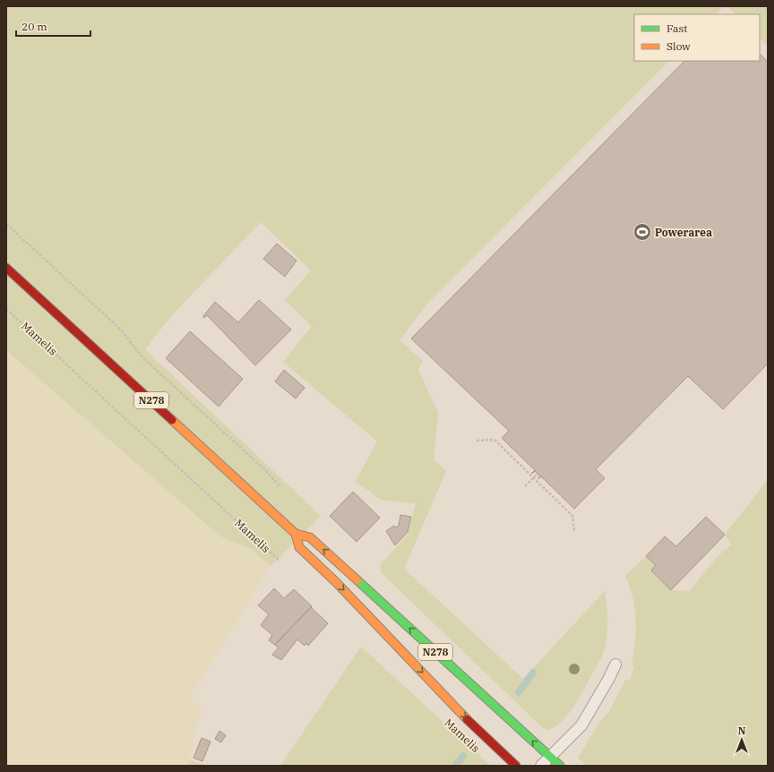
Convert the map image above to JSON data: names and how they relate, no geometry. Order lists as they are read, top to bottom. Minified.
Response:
{"streets":{"main road":["Mamelis","N278"]},"places":{"sports":["Powerarea"]},"legend":["Fast","Slow"],"scale_bar":"20 m","north":"top"}
